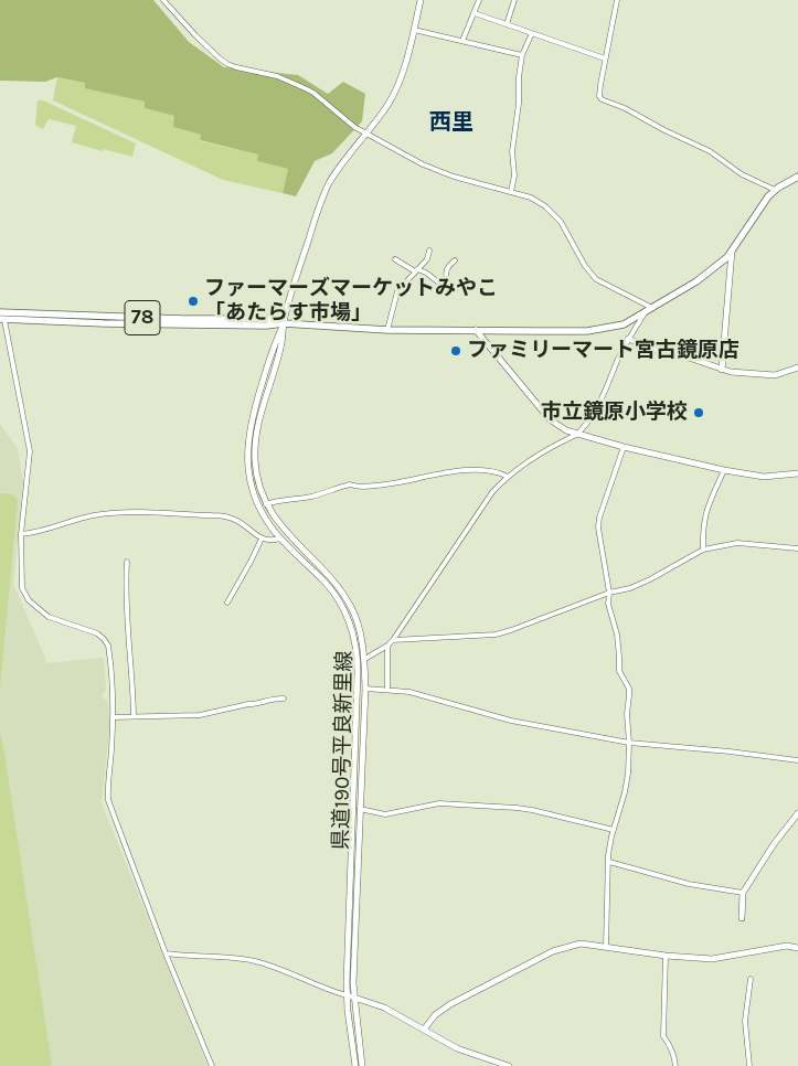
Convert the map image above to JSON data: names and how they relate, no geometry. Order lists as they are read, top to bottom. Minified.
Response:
{"streets":{"main road":["78","県道190号平良新里線"]},"crossings":[["78","県道190号平良新里線"]],"districts":["西里"],"places":["ファーマーズマーケットみやこ 「あたらす市場」","ファミリーマート宮古鏡原店","市立鏡原小学校"]}
